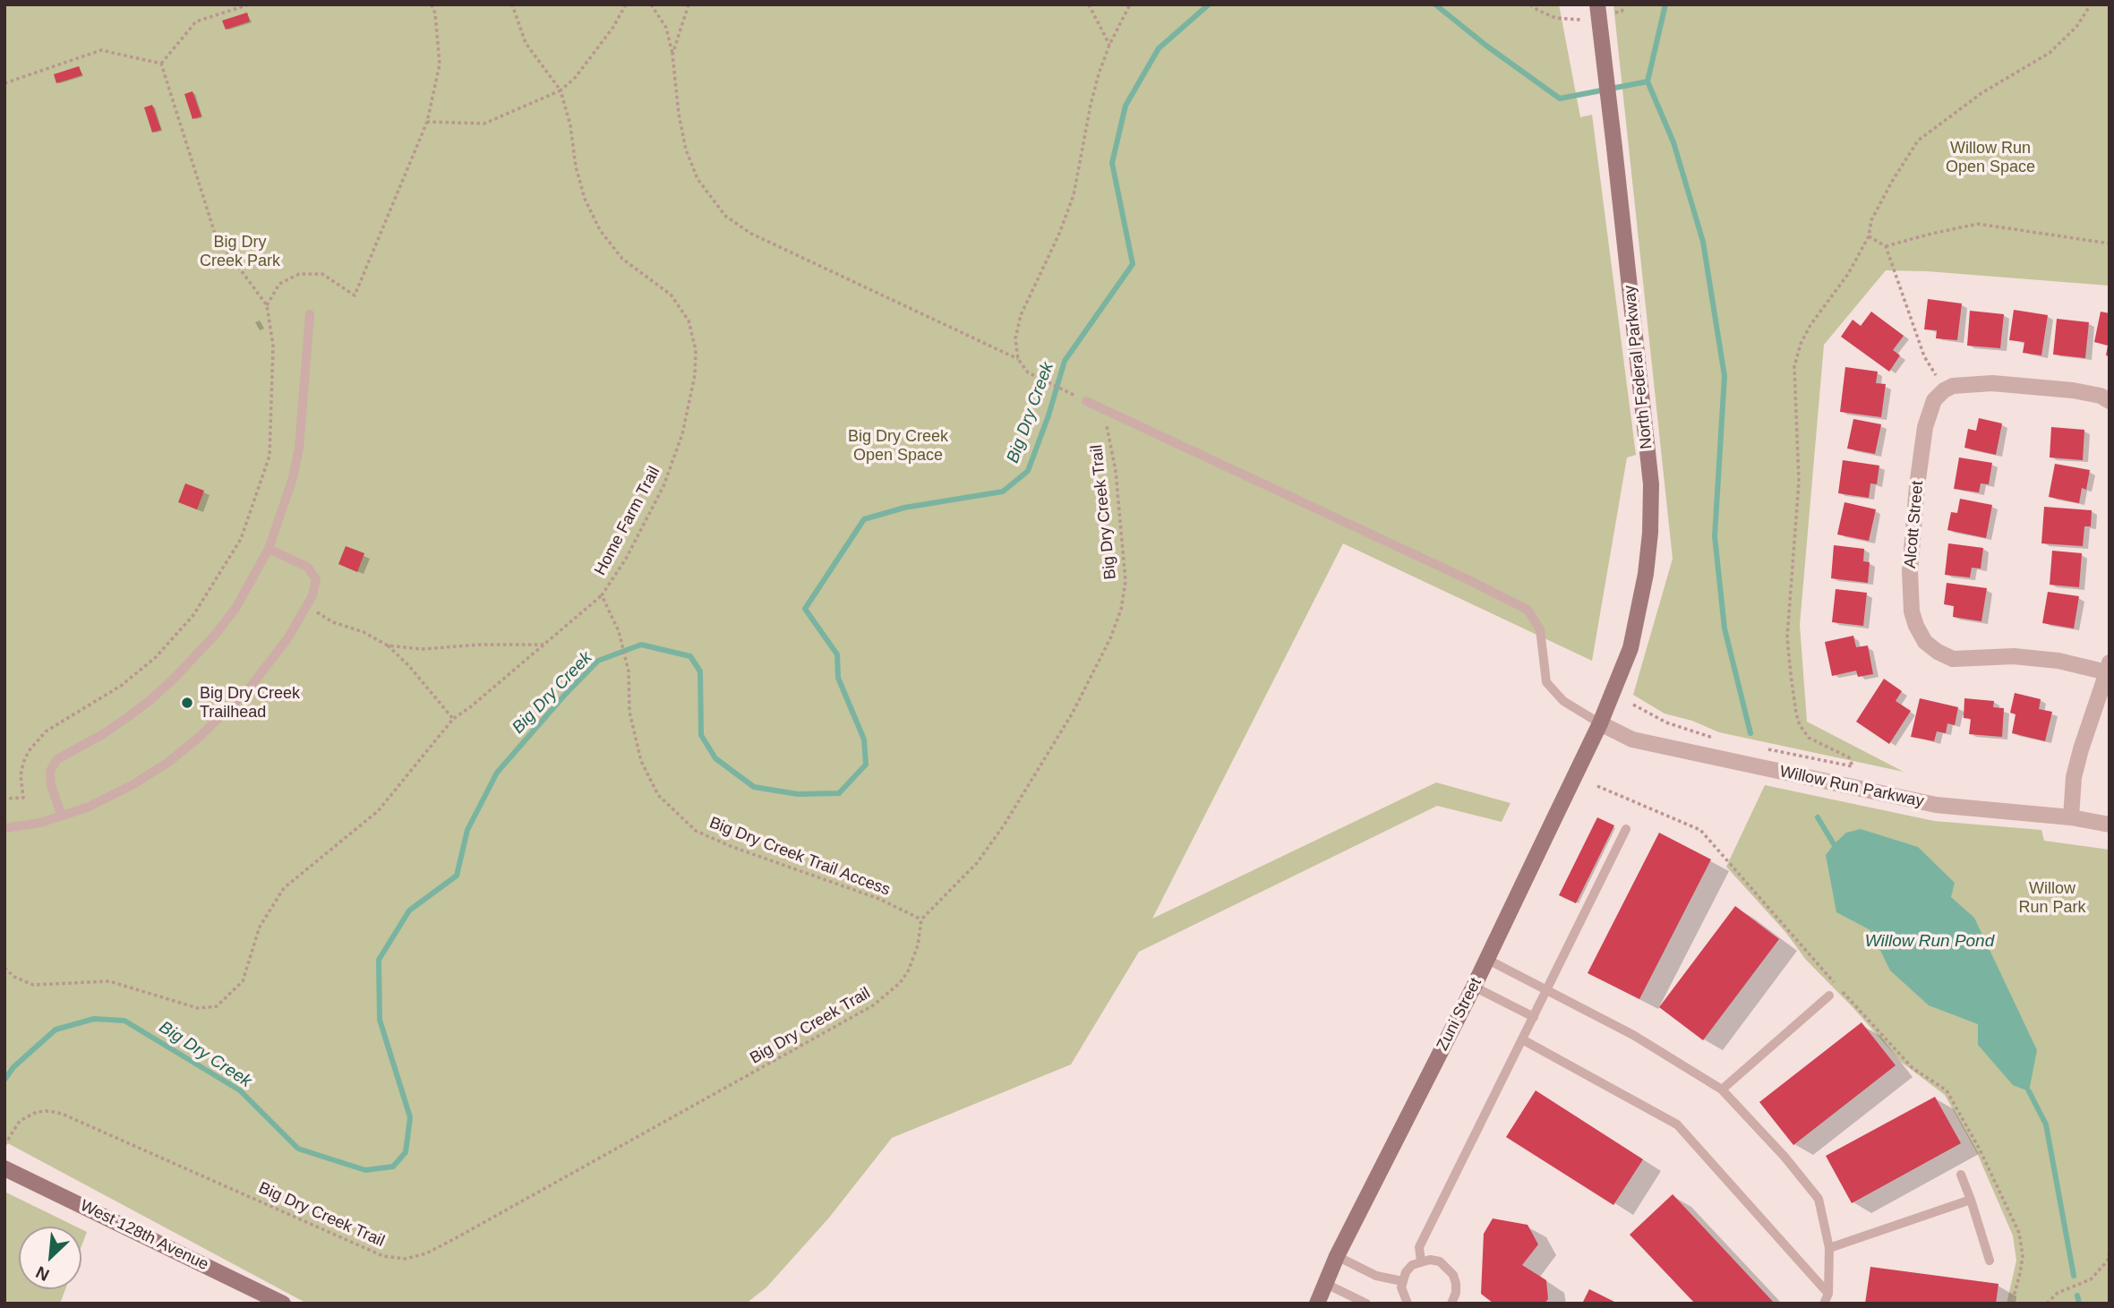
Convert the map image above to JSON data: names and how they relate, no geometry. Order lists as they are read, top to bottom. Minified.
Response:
{"streets":{"main road":["North Federal Parkway","Zuni Street","West 128th Avenue"],"street":["Alcott Street","Willow Run Parkway"],"path":["Big Dry Creek Trail","Home Farm Trail","Big Dry Creek Trail Access"]},"crossings":[["North Federal Parkway","Willow Run Parkway"],["North Federal Parkway","Zuni Street"],["Big Dry Creek Trail","Big Dry Creek Trail Access"],["Home Farm Trail","Big Dry Creek Trail Access"],["Alcott Street","Willow Run Parkway"],["Willow Run Parkway","Zuni Street"]],"water":["Big Dry Creek","Willow Run Pond"],"parks":["Willow Run Open Space","Big Dry Creek Park","Big Dry Creek Open Space","Willow Run Park"],"places":["Big Dry Creek Trailhead"],"north":"bottom left"}
